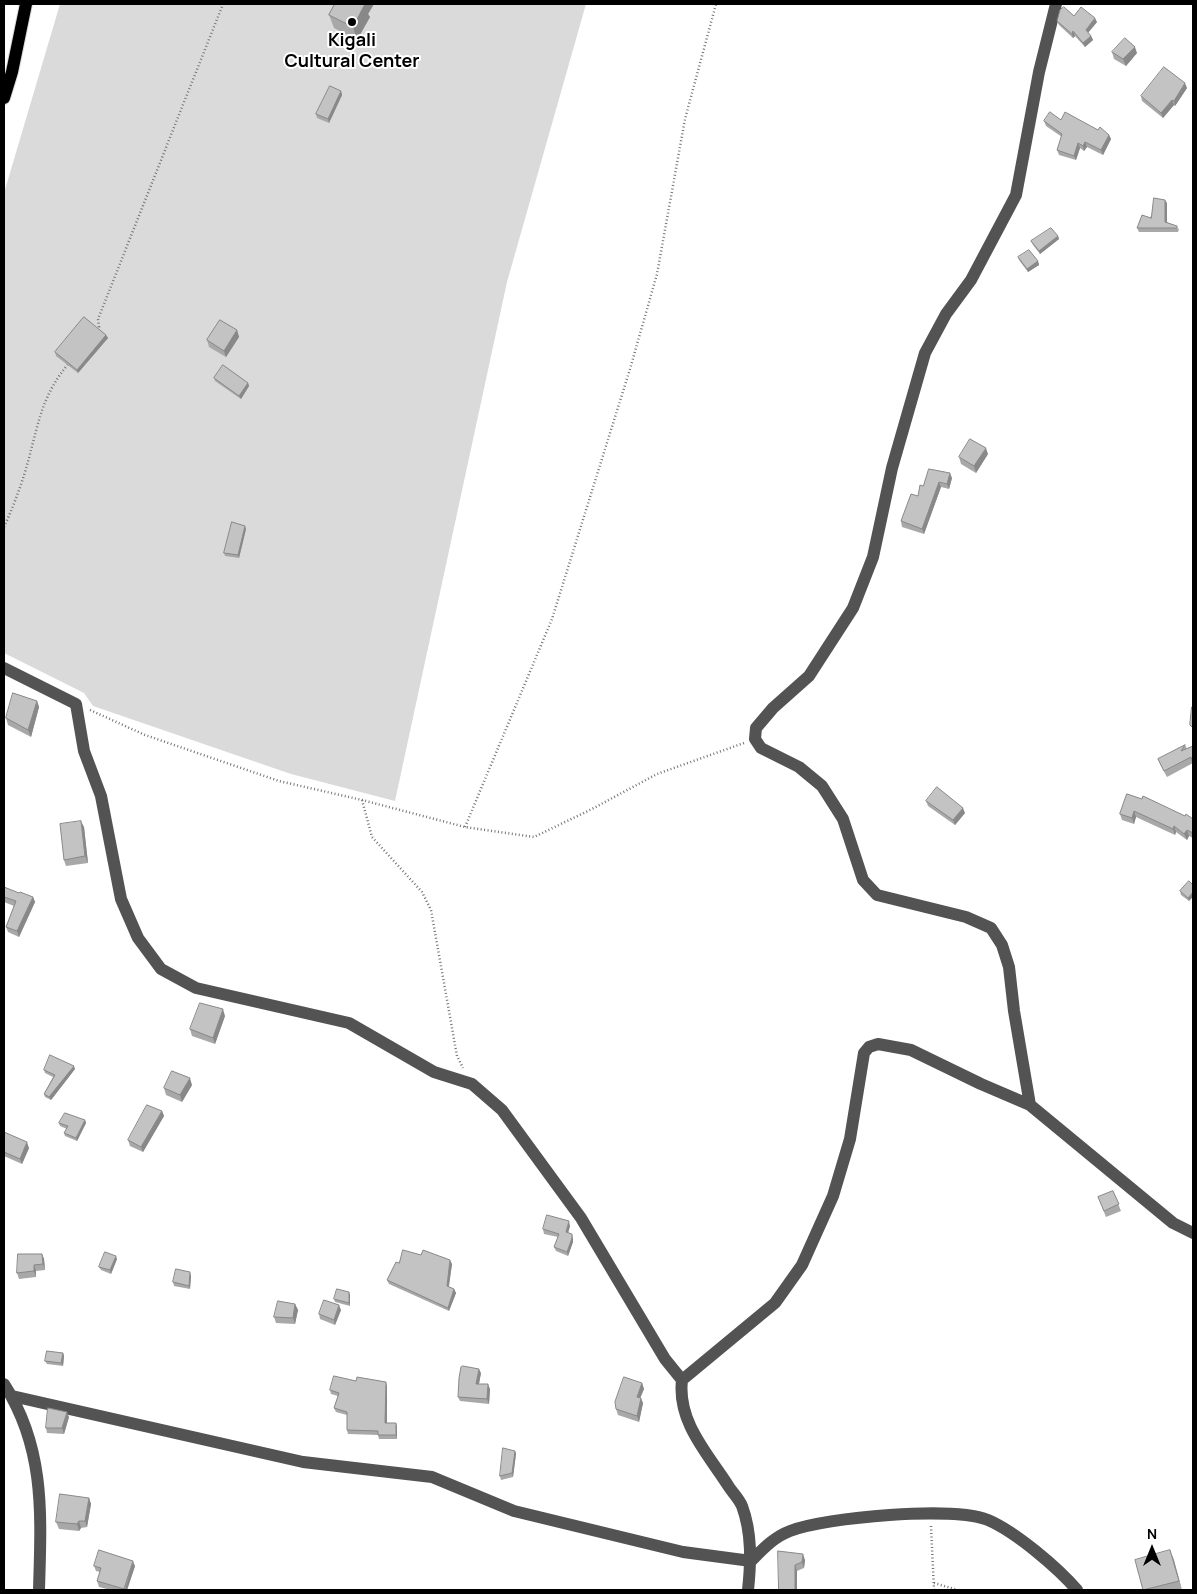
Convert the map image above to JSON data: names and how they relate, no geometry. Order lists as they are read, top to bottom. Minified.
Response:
{"places":["Kigali Cultural Center"],"north":"top"}
